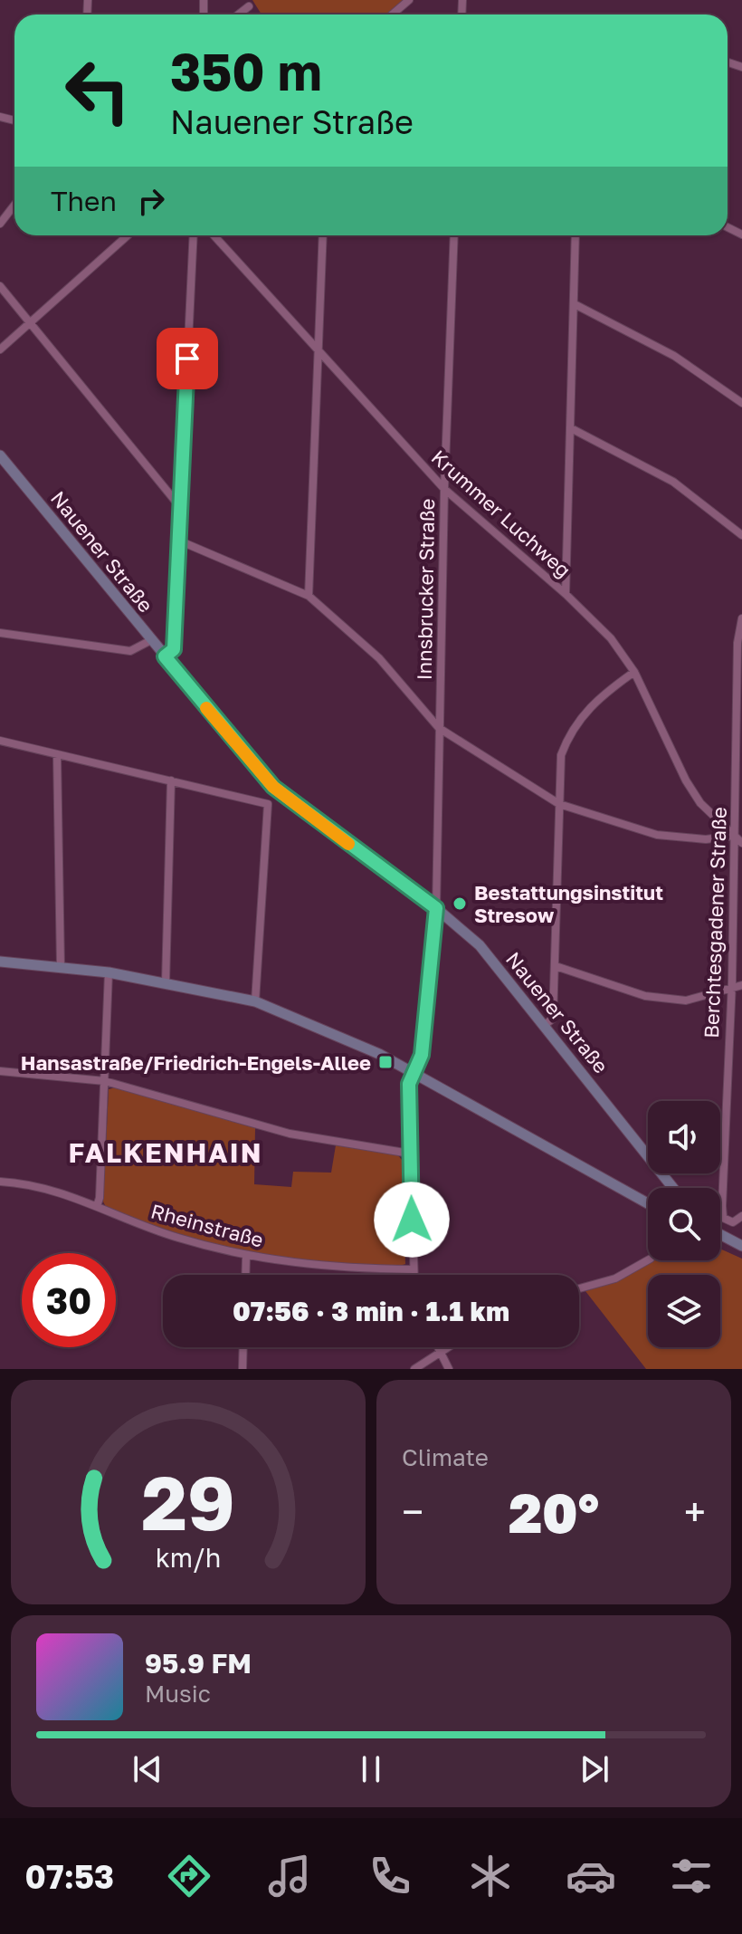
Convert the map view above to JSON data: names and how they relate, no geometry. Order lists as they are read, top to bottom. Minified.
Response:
{"streets":{"main road":["Nauener Straße"],"street":["Krummer Luchweg","Innsbrucker Straße","Berchtesgadener Straße","Rheinstraße"]},"crossings":[["Krummer Luchweg","Innsbrucker Straße"],["Krummer Luchweg","Berchtesgadener Straße"],["Nauener Straße","Innsbrucker Straße"],["Innsbrucker Straße","Rheinstraße"]],"districts":["FALKENHAIN"],"places":{"other":["Bestattungsinstitut Stresow"],"transit":["Hansastraße/Friedrich-Engels-Allee"]},"page":{"turn":["350 m","Nauener Straße"],"then":"Then","limit":"30","trip":"07:56 · 3 min · 1.1 km","tile":"Climate","heat":["−","20°","+"],"song":["95.9 FM","Music"],"tabs":"07:53","gauge":["29","km/h"]}}
